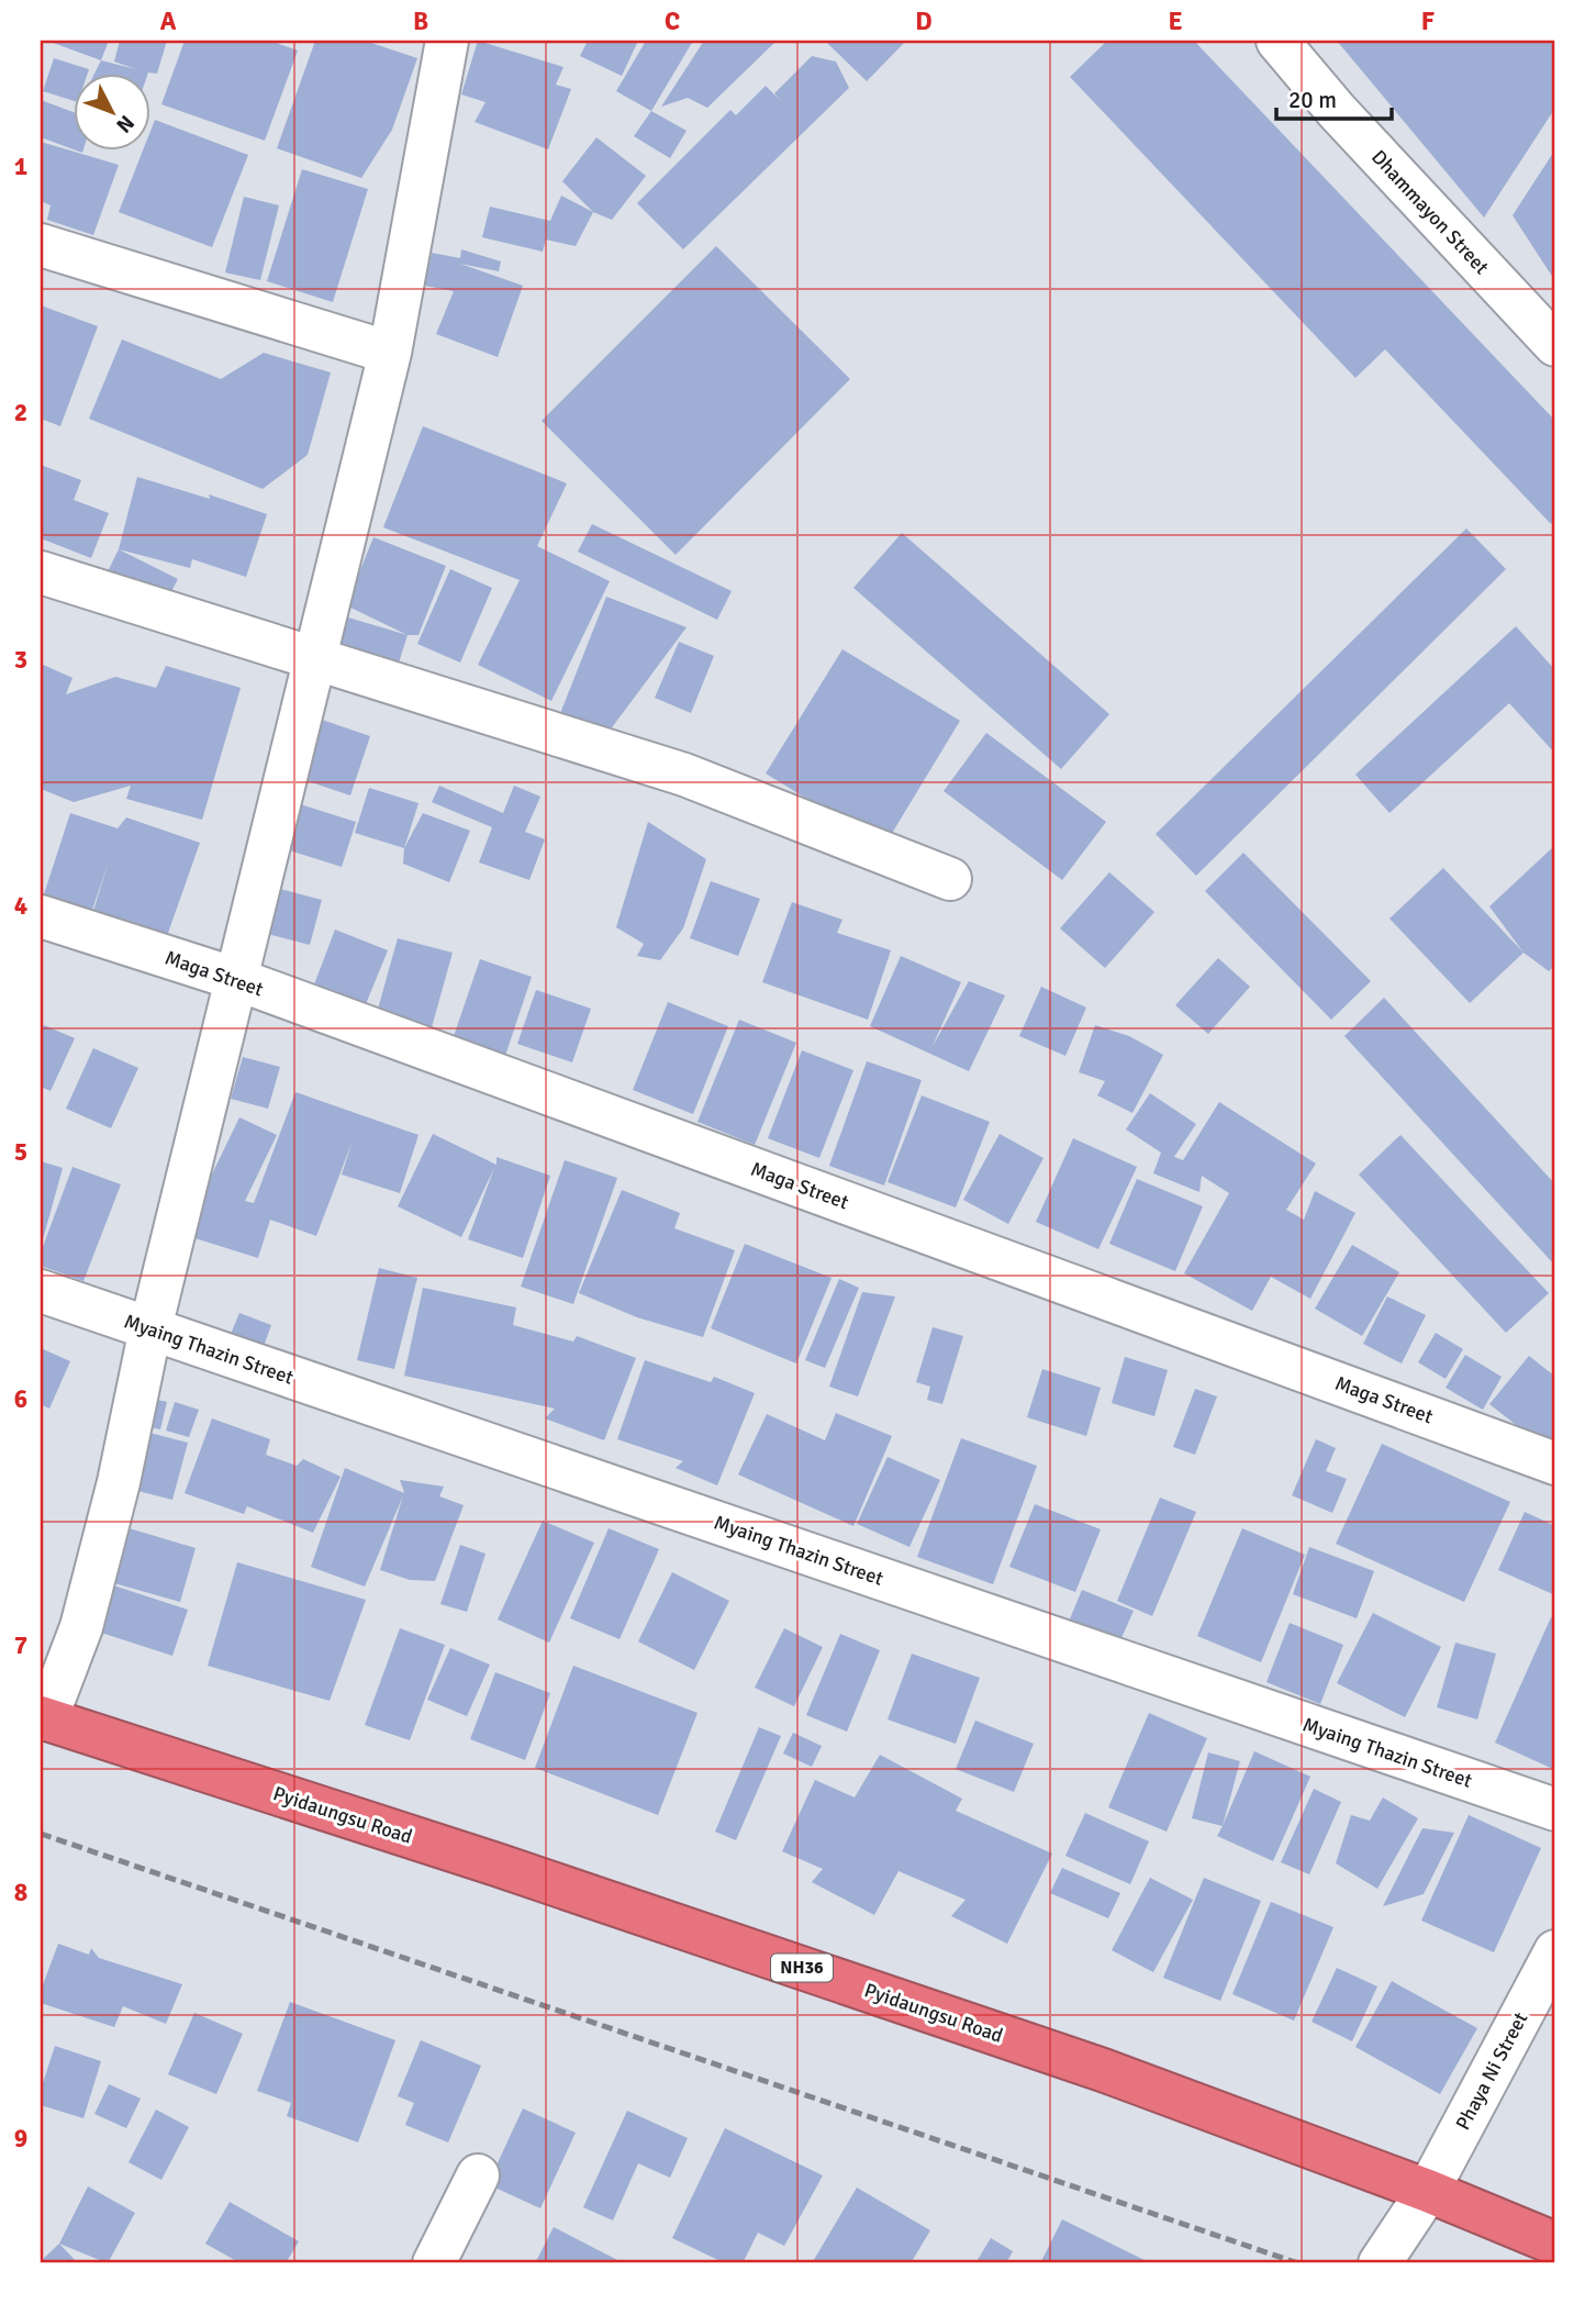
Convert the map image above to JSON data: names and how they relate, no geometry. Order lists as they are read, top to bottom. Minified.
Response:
{"streets":{"highway":["Pyidaungsu Road","NH36"],"street":["Dhammayon Street","Maga Street","Myaing Thazin Street","Phaya Ni Street"]},"crossings":[["Pyidaungsu Road","Phaya Ni Street"]],"scale_bar":"20 m","north":"bottom right","grid":{"columns":["A","B","C","D","E","F"],"rows":["1","2","3","4","5","6","7","8","9"]}}
